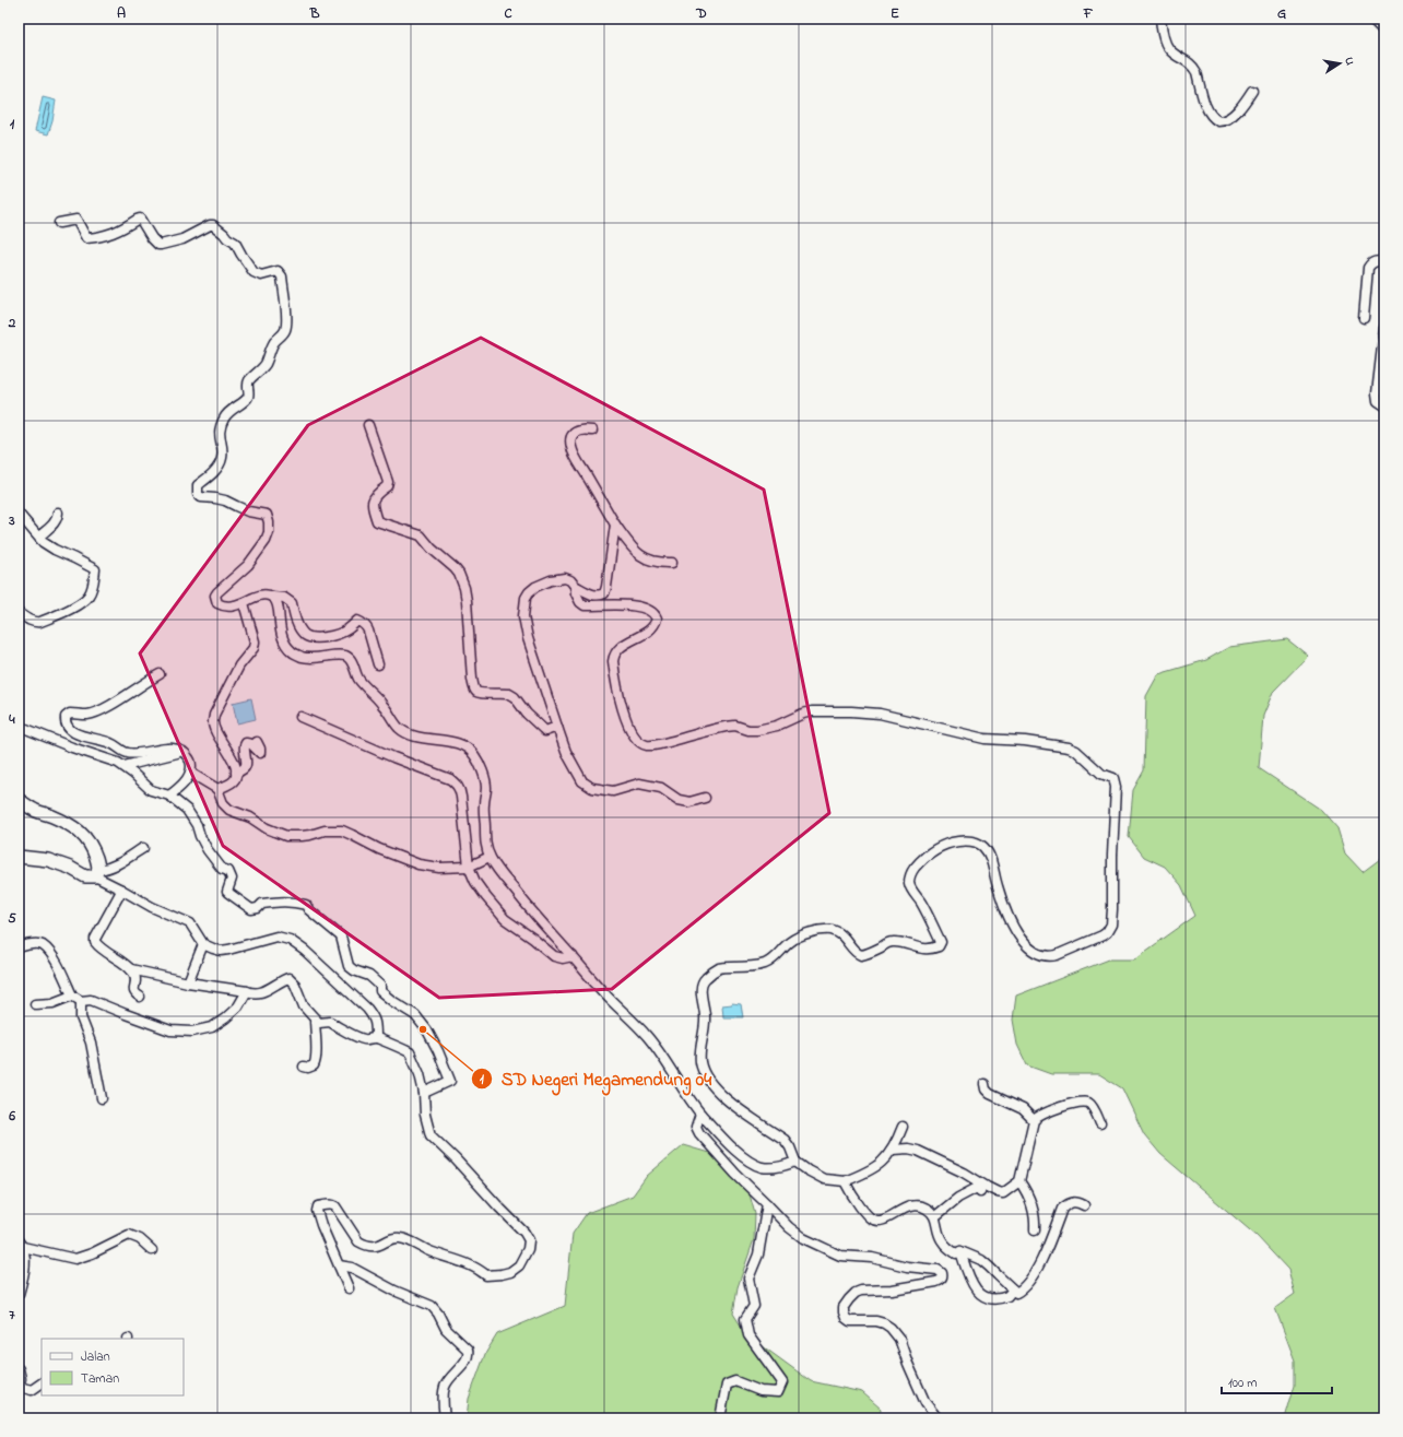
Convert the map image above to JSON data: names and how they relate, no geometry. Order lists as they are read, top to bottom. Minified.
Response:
{"places":["SD Negeri Megamendung 04"],"legend":["Jalan","Taman"],"scale_bar":"100 m","north":"right","grid":{"columns":["A","B","C","D","E","F","G"],"rows":["1","2","3","4","5","6","7"]}}
